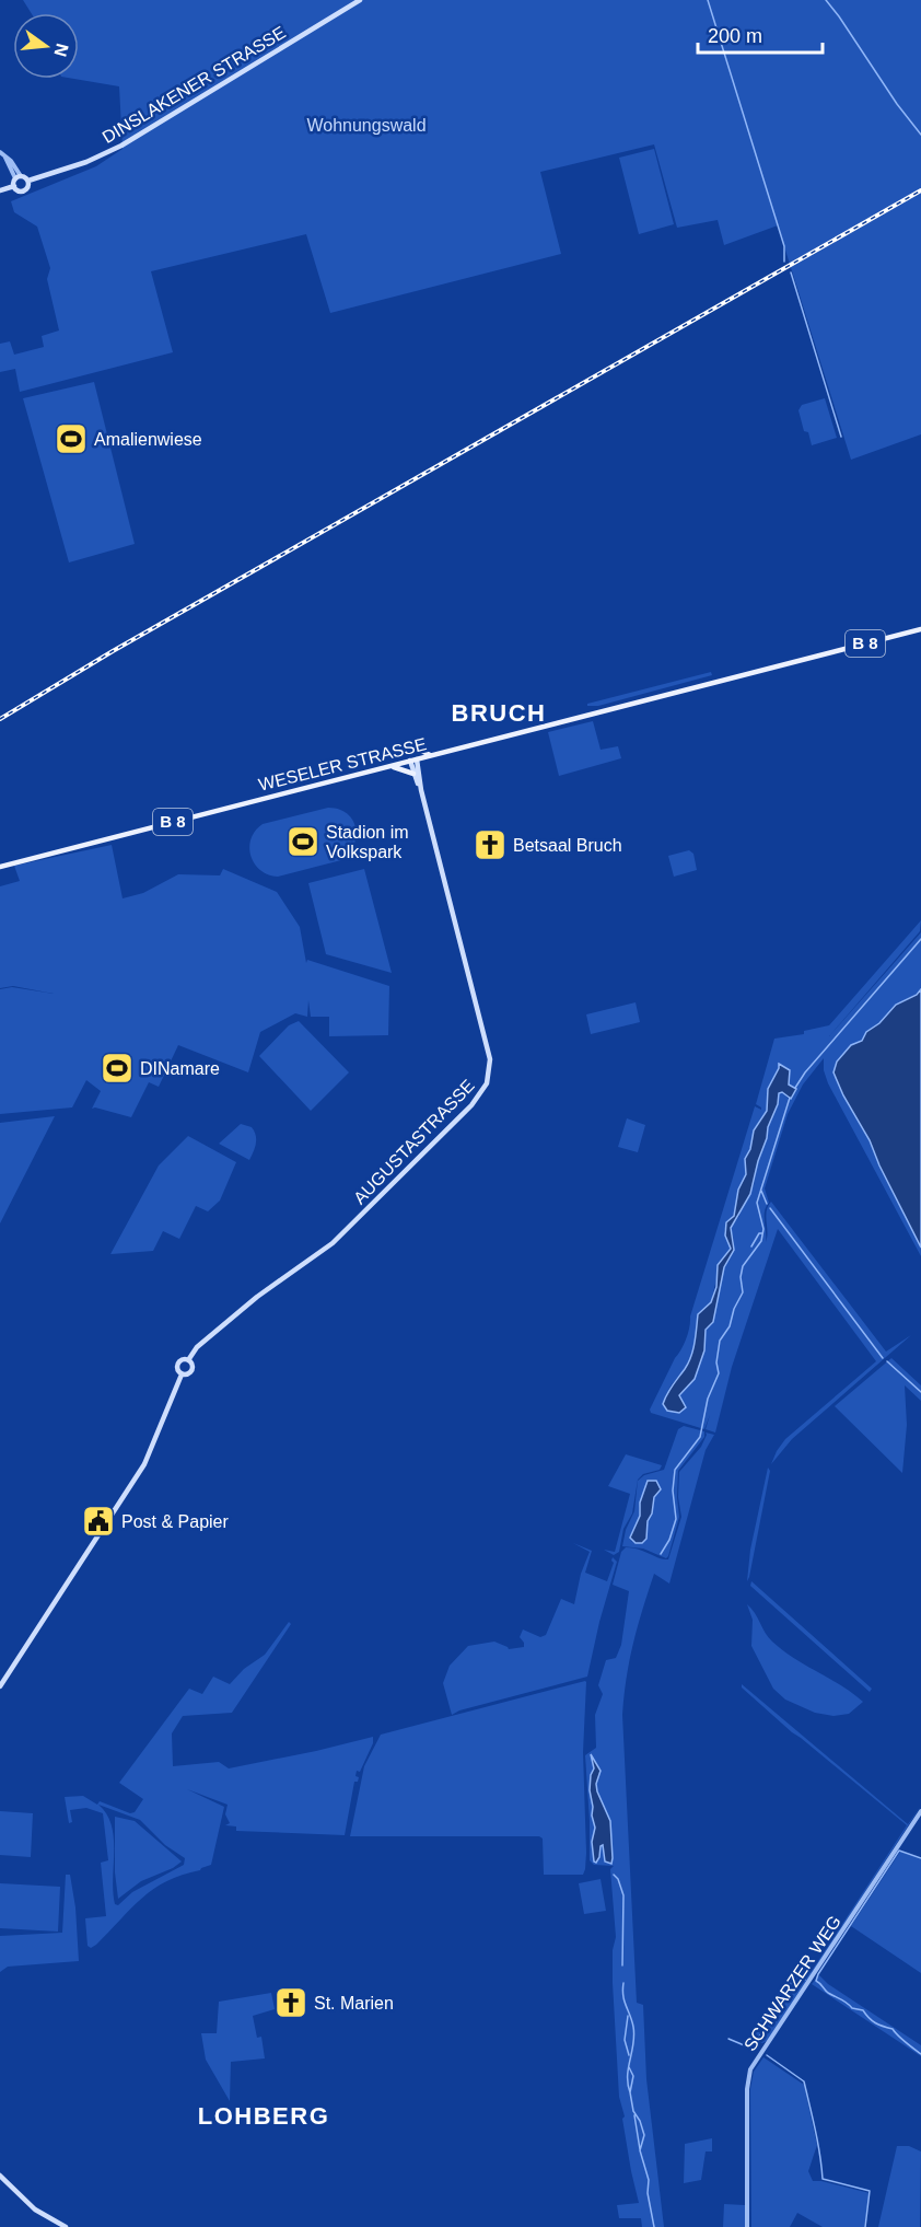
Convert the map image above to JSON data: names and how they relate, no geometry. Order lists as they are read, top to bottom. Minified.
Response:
{"streets":{"main road":["DINSLAKENER STRASSE","B 8","WESELER STRASSE","AUGUSTASTRASSE"],"street":["SCHWARZER WEG"]},"crossings":[["WESELER STRASSE","AUGUSTASTRASSE"]],"districts":["BRUCH","LOHBERG"],"parks":["Wohnungswald"],"places":{"sports":["Amalienwiese","Stadion im Volkspark","DINamare"],"church":["Betsaal Bruch","St. Marien"],"public building":["Post & Papier"]},"scale_bar":"200 m","north":"right"}
